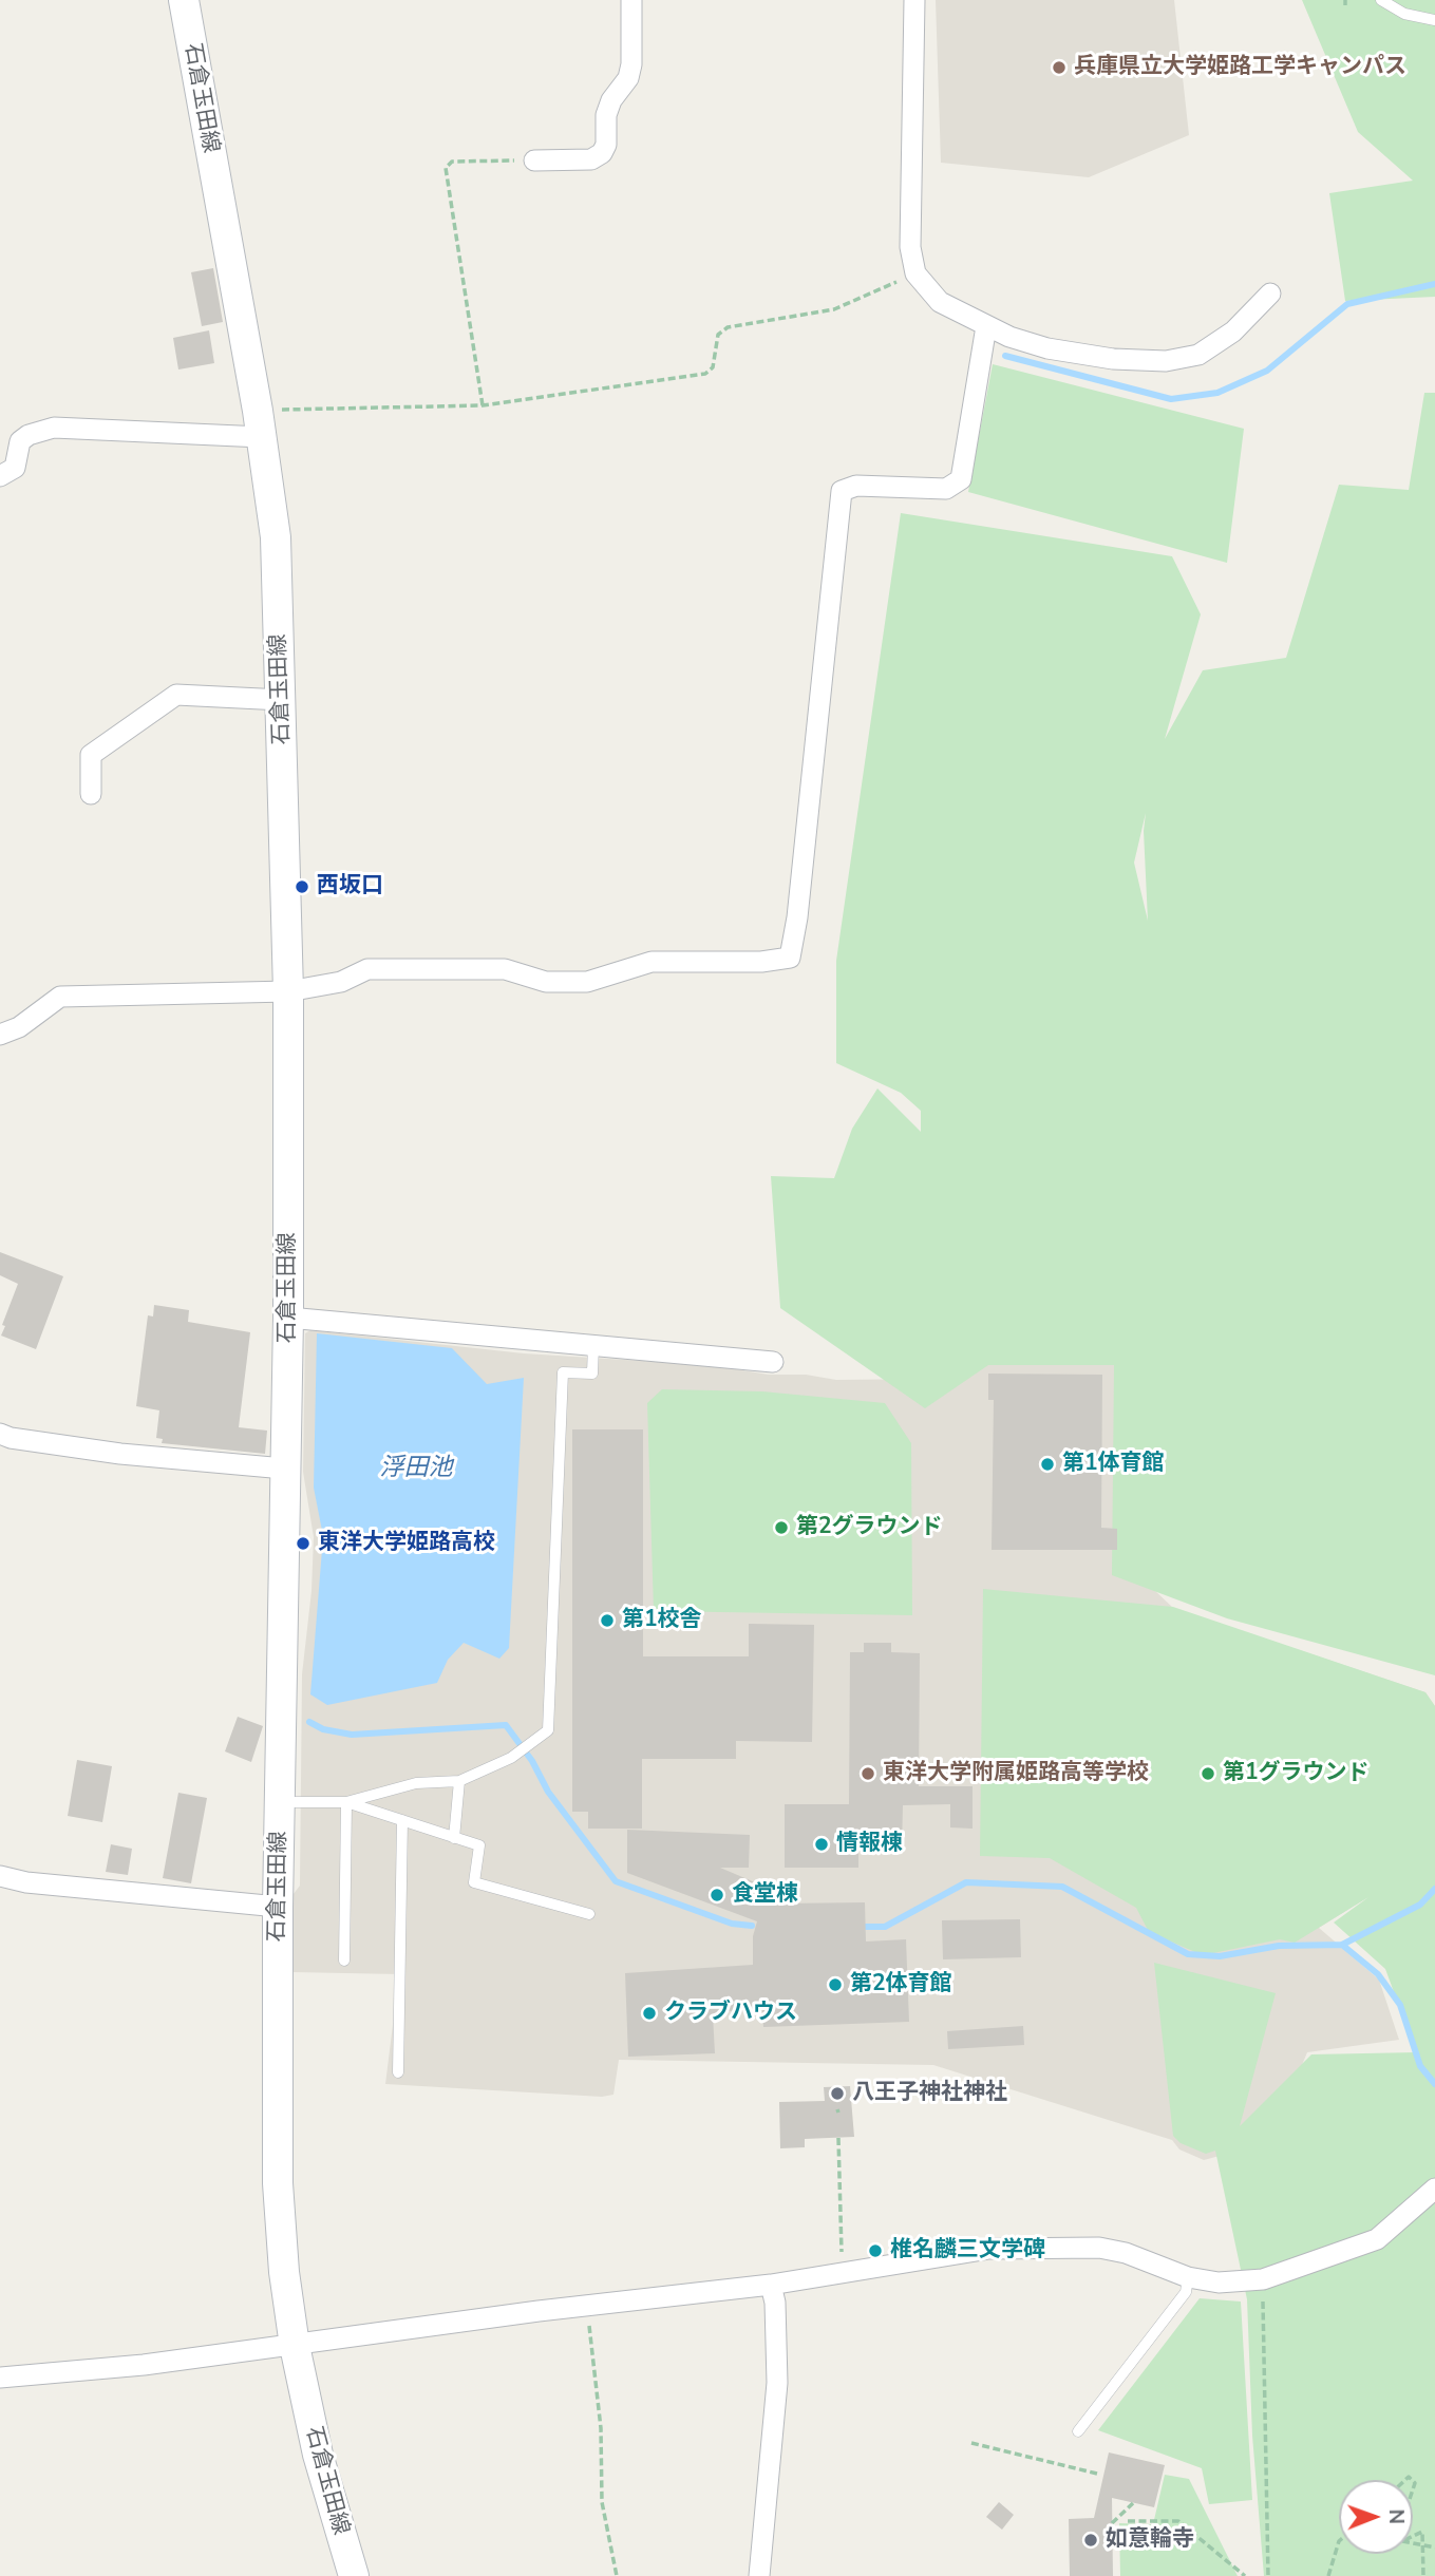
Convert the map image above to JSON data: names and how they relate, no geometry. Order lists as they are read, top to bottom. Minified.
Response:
{"streets":{"main road":["石倉玉田線"]},"water":["浮田池"],"places":["兵庫県立大学姫路工学キャンパス","西坂口","第1体育館","第2グラウンド","東洋大学姫路高校","第1校舎","東洋大学附属姫路高等学校","第1グラウンド","情報棟","食堂棟","第2体育館","クラブハウス","八王子神社神社","椎名麟三文学碑","如意輪寺"],"north":"right"}
